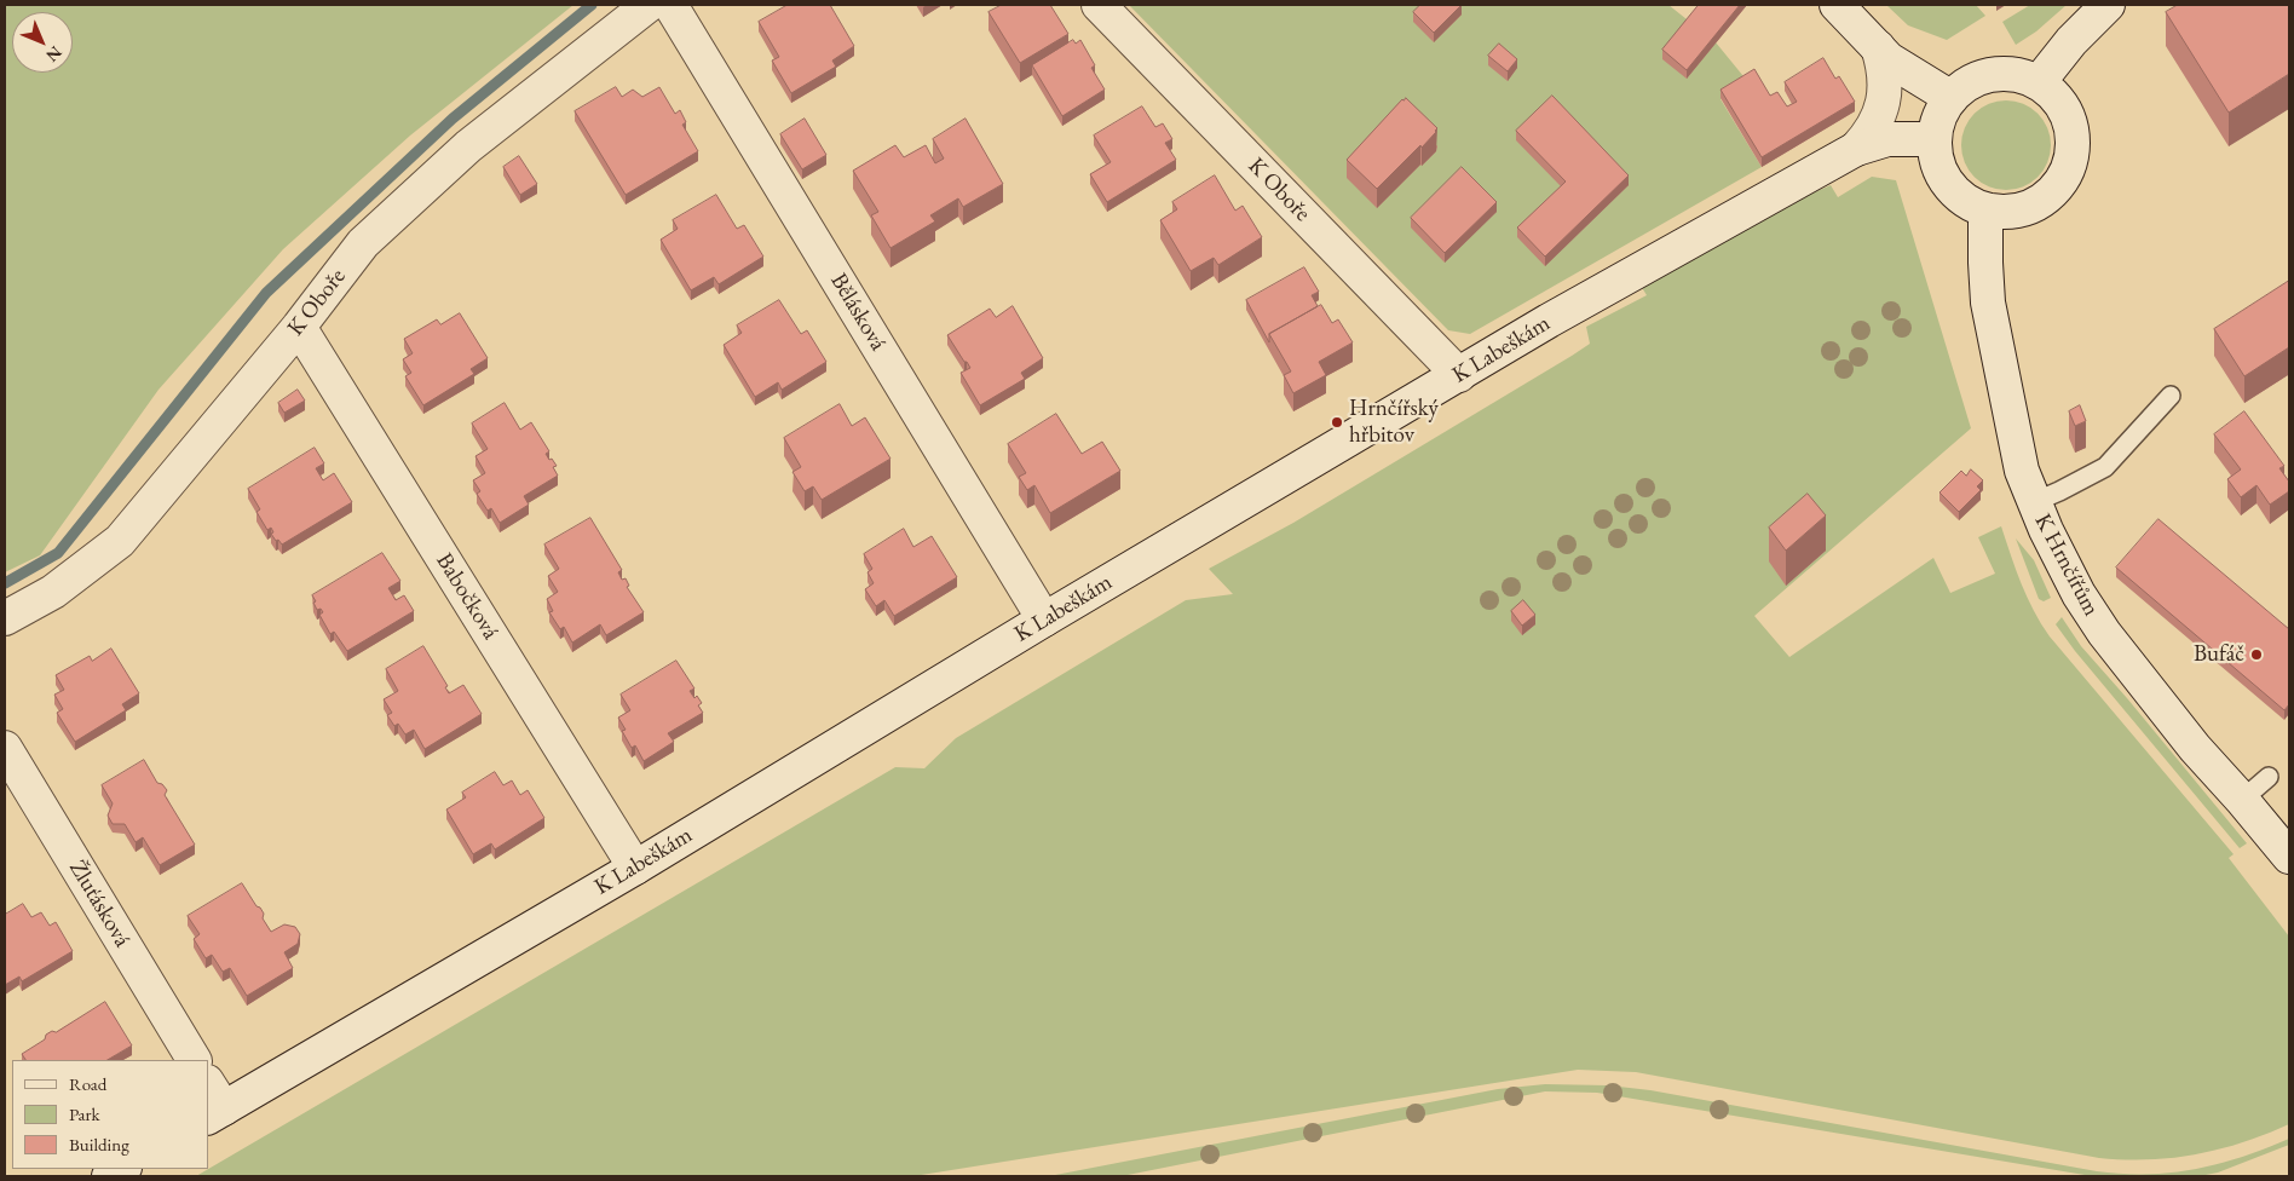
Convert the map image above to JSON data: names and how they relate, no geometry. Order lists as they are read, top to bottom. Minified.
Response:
{"streets":{"street":["K Oboře","Bělásková","K Labeškám","K Hrnčířům","Babočková","Žluťásková"]},"crossings":[["K Oboře","K Labeškám"],["K Oboře","Babočková"],["Bělásková","K Labeškám"],["K Labeškám","K Hrnčířům"],["K Labeškám","Babočková"]],"places":["Hrnčířský hřbitov","Bufáč"],"legend":["Road","Park","Building"],"north":"bottom right"}
